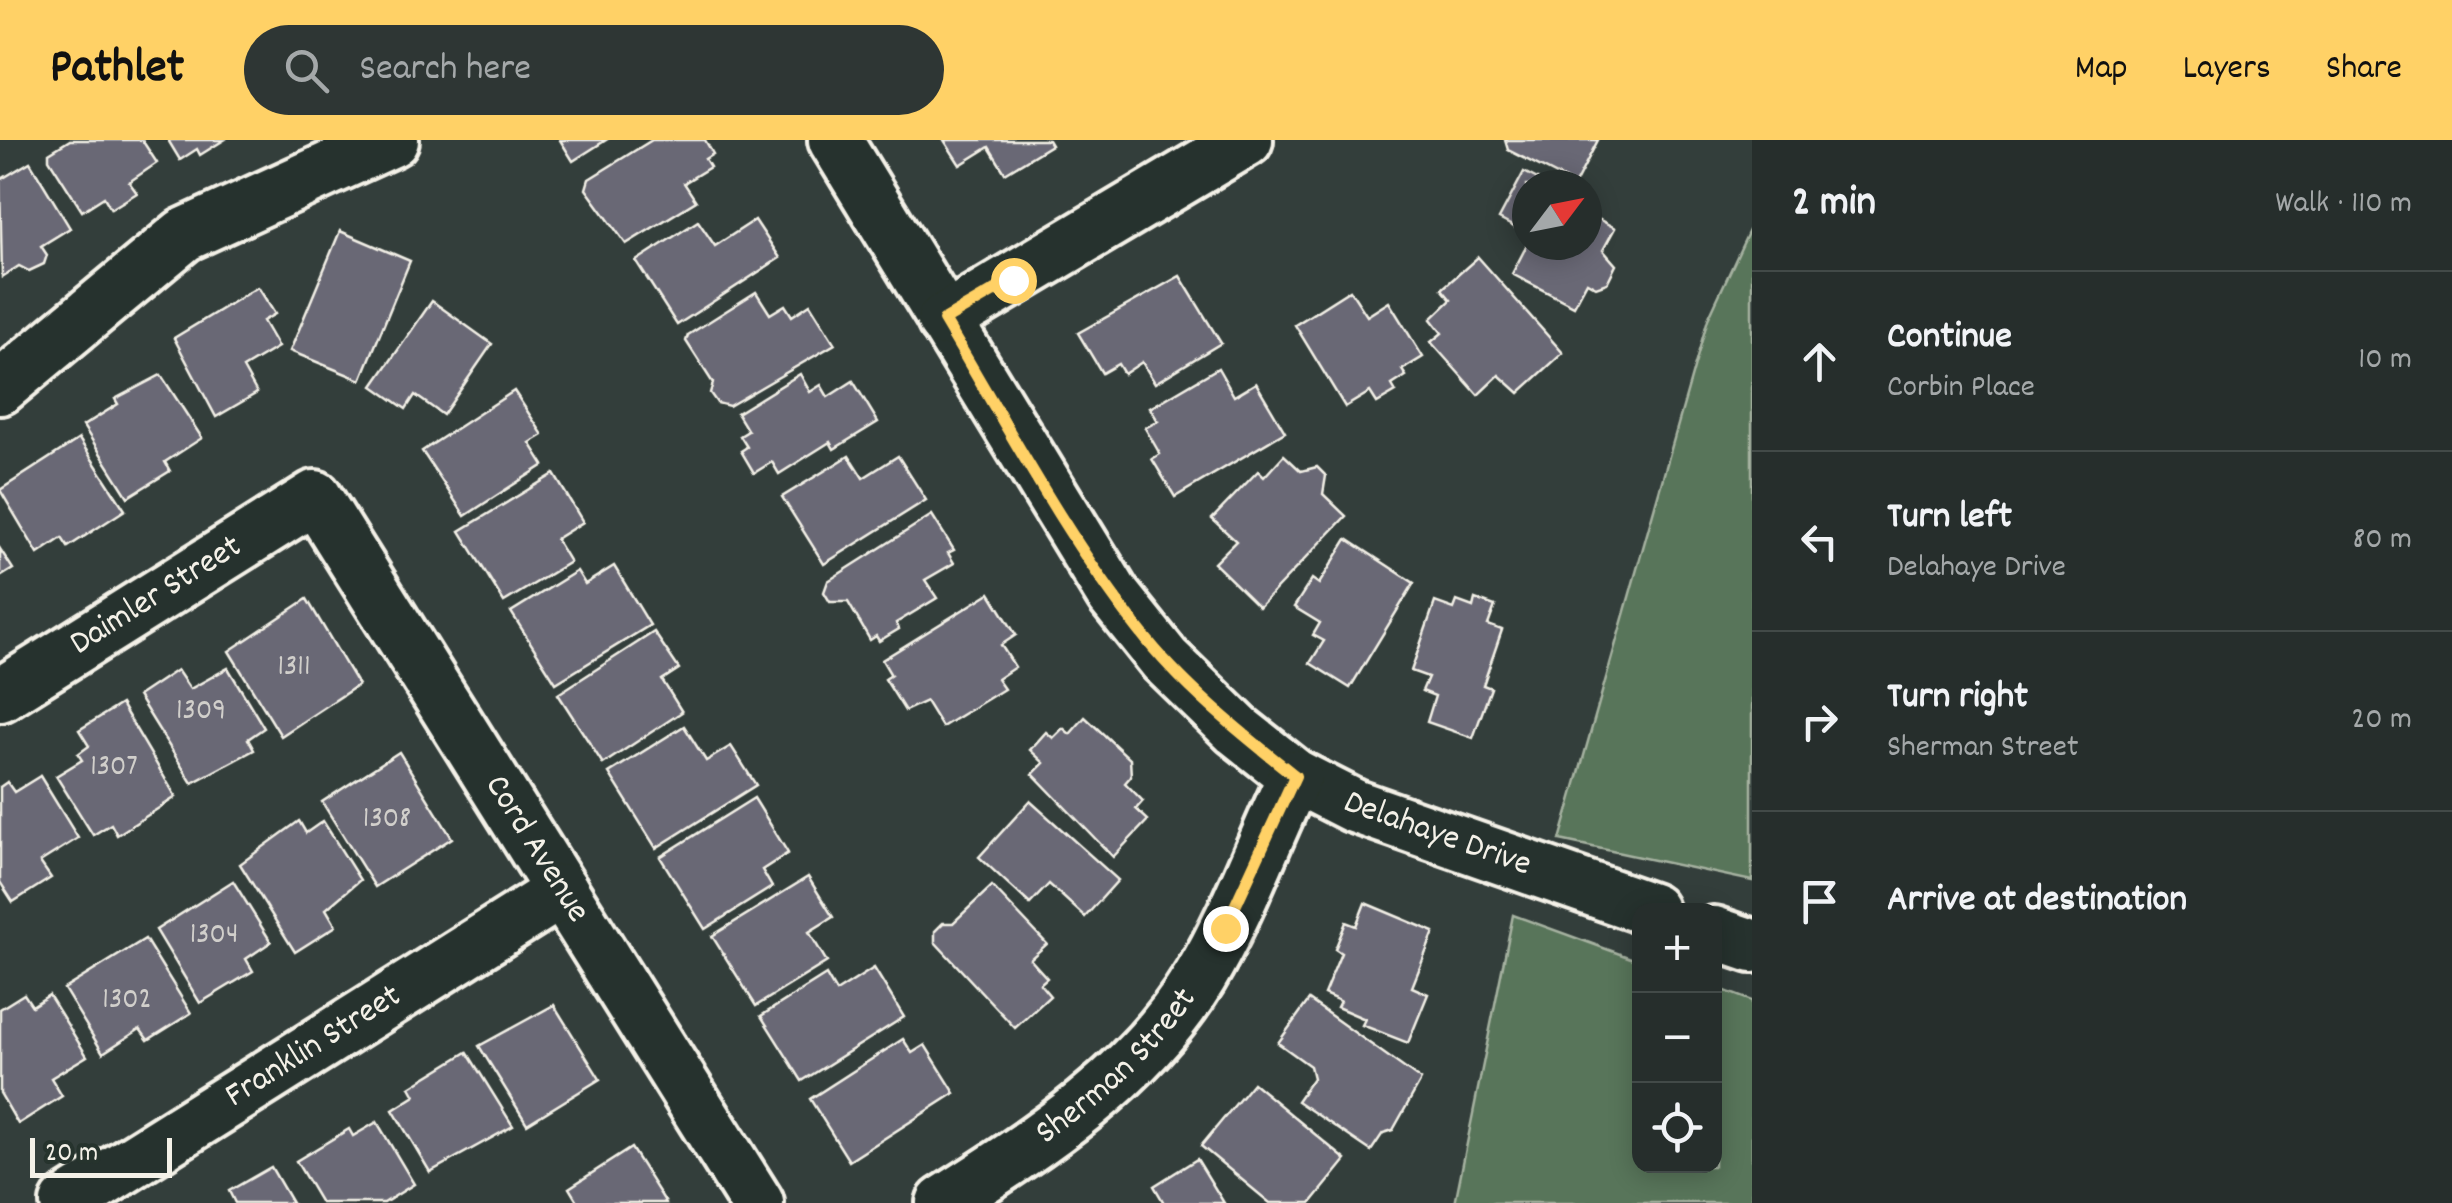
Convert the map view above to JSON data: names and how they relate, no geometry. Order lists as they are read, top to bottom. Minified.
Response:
{"streets":{"street":["Daimler Street","Delahaye Drive","Cord Avenue","Franklin Street","Sherman Street"]},"crossings":[["Daimler Street","Cord Avenue"],["Delahaye Drive","Sherman Street"],["Cord Avenue","Franklin Street"]],"house_numbers":["1311","1309","1307","1308","1304","1302"],"scale_bar":"20 m","north":"top right","page":{"header":"Pathlet","search":"Search here","nav":["Map","Layers","Share"],"heading":["2 min","Walk · 110 m"],"list":[["Continue","Corbin Place","10 m"],["Turn left","Delahaye Drive","80 m"],["Turn right","Sherman Street","20 m"],"Arrive at destination"],"map_buttons":["+","−"],"scale":"20 m"}}
